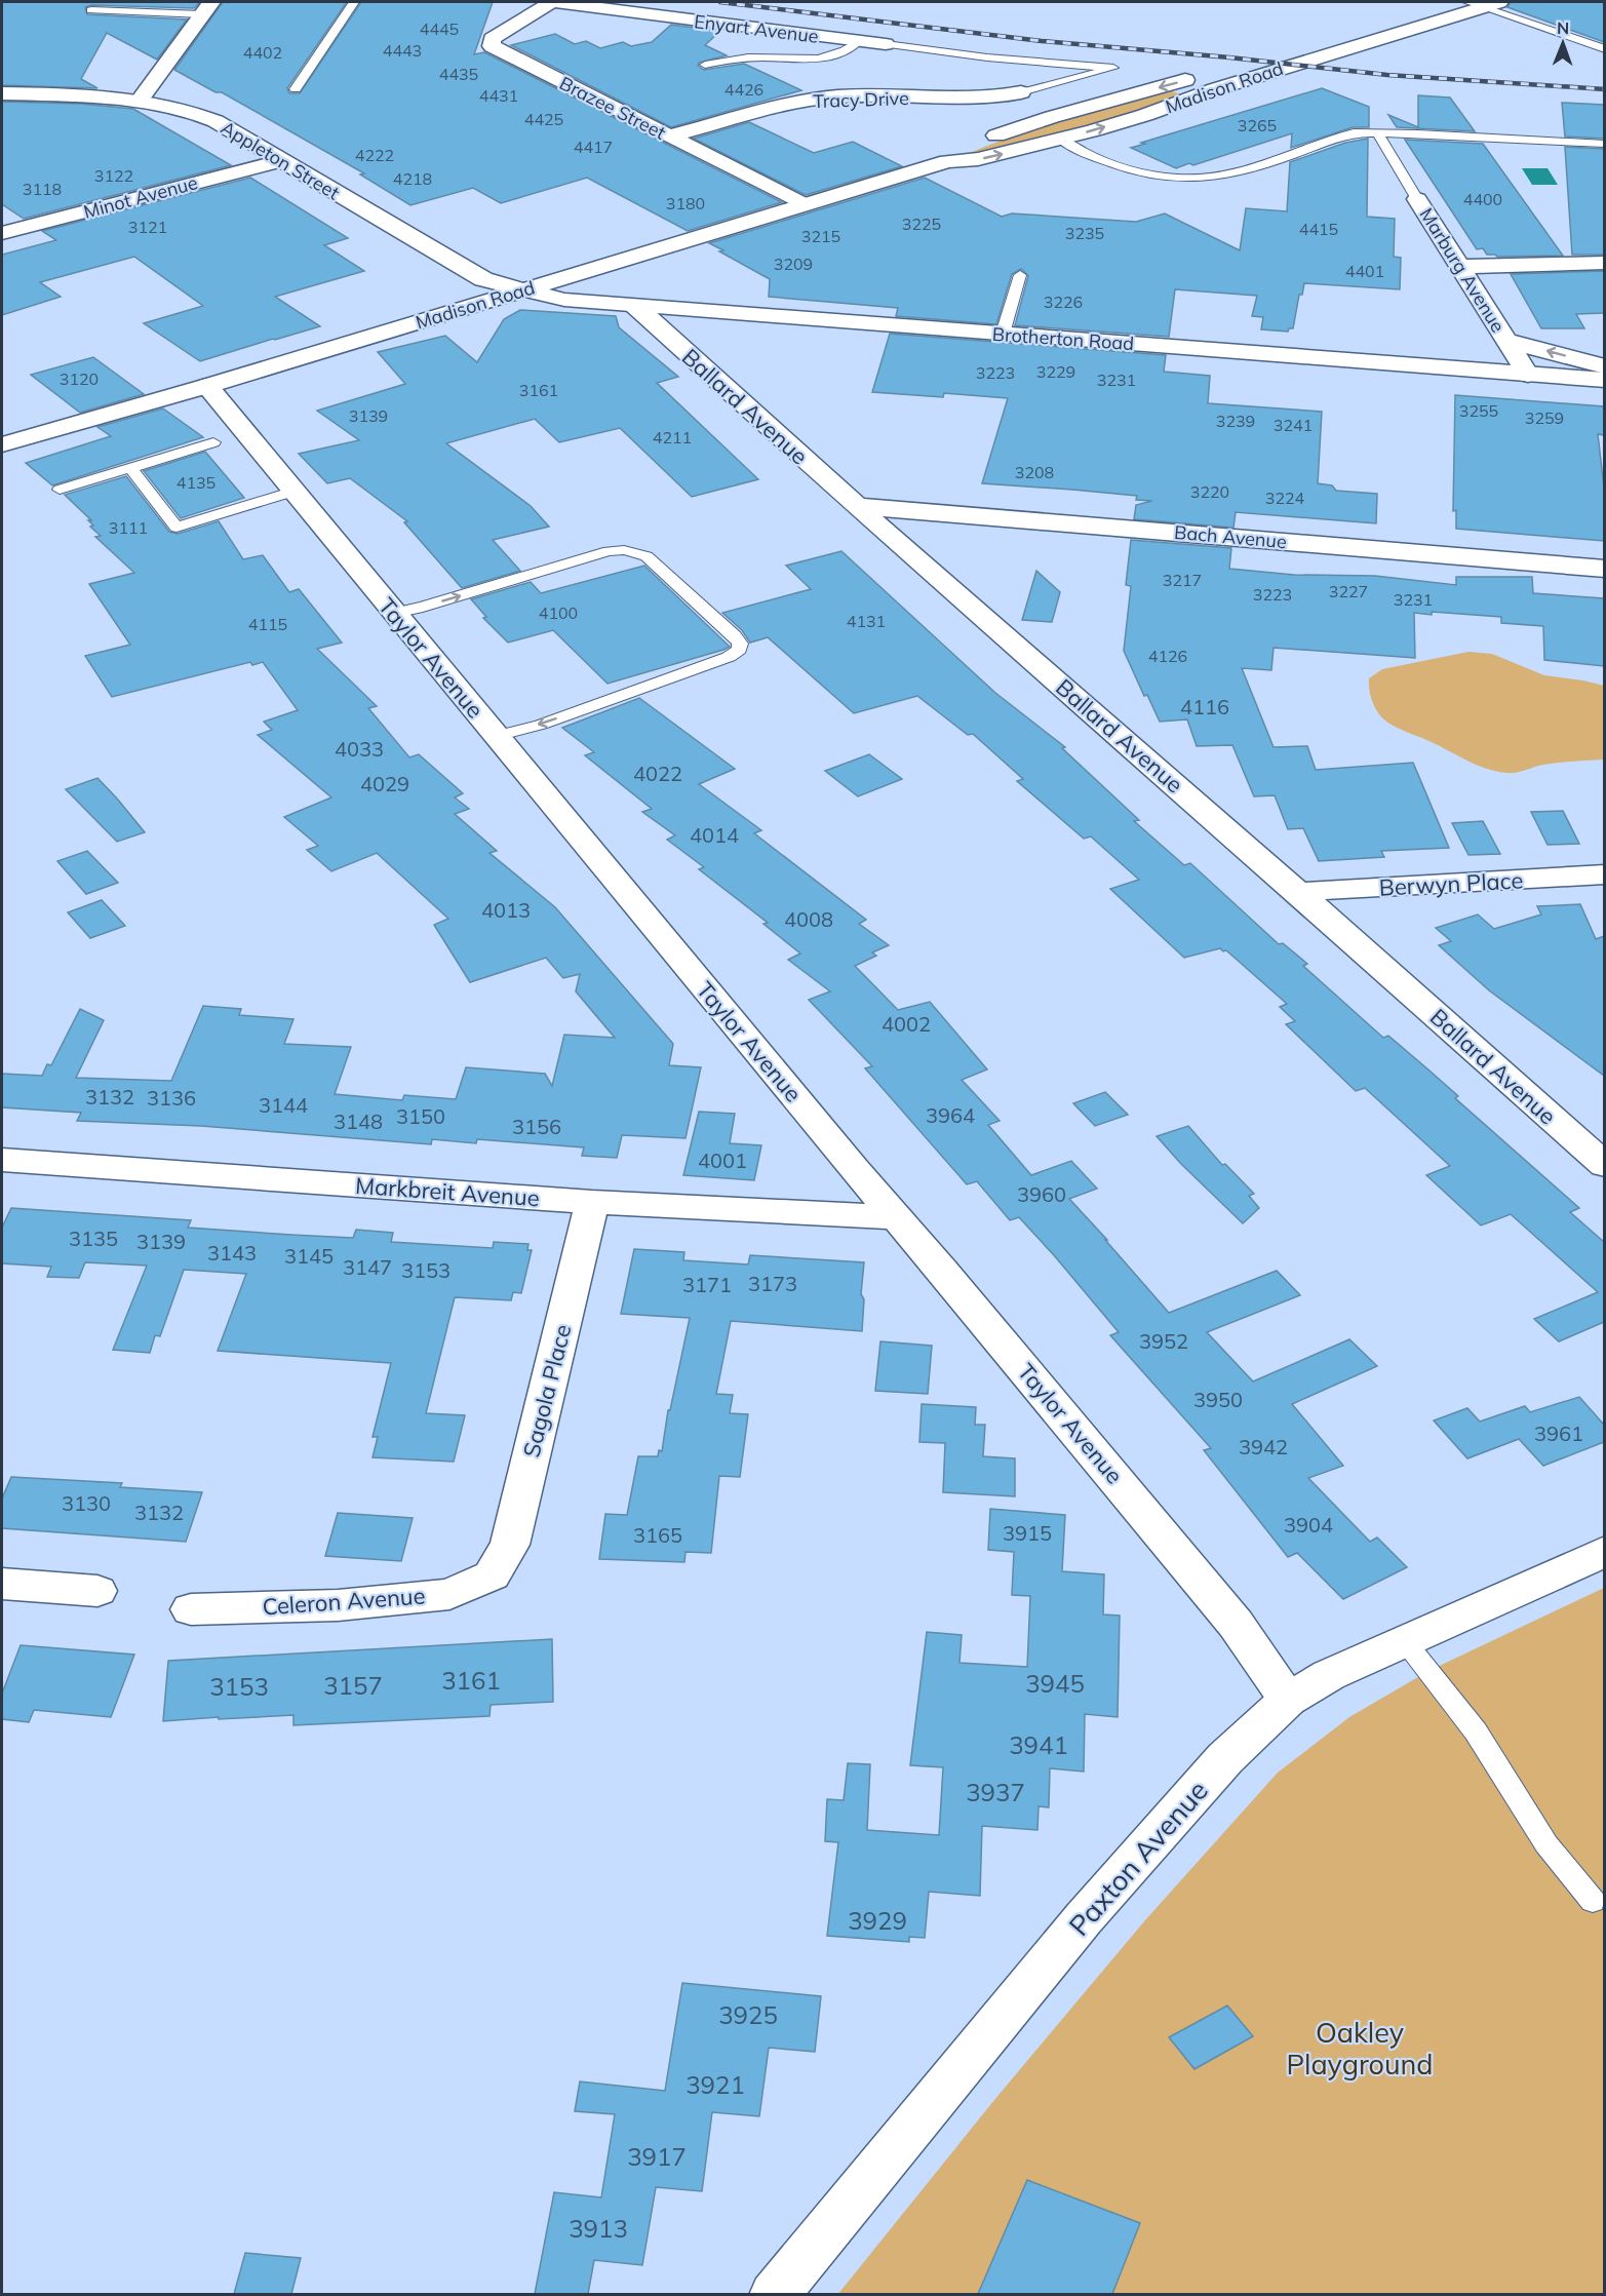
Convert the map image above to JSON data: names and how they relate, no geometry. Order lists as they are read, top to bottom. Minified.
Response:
{"streets":{"street":["Enyart Avenue","Madison Road","Tracy Drive","Brazee Street","Appleton Street","Minot Avenue","Marburg Avenue","Brotherton Road","Ballard Avenue","Bach Avenue","Taylor Avenue","Berwyn Place","Markbreit Avenue","Sagola Place","Celeron Avenue","Paxton Avenue"]},"crossings":[["Enyart Avenue","Brazee Street"],["Madison Road","Brazee Street"],["Madison Road","Appleton Street"],["Madison Road","Brotherton Road"],["Madison Road","Taylor Avenue"],["Tracy Drive","Brazee Street"],["Appleton Street","Minot Avenue"],["Appleton Street","Brotherton Road"],["Marburg Avenue","Brotherton Road"],["Brotherton Road","Ballard Avenue"],["Ballard Avenue","Bach Avenue"],["Ballard Avenue","Berwyn Place"],["Taylor Avenue","Markbreit Avenue"],["Taylor Avenue","Paxton Avenue"],["Markbreit Avenue","Sagola Place"],["Sagola Place","Celeron Avenue"]],"parks":["Oakley Playground"],"house_numbers":["4445","4443","4402","4435","4426","4431","4425","3265","4417","4222","3122","4218","3118","4400","3180","3225","3121","4415","3235","3215","3209","4401","3226","3229","3223","3120","3231","3161","3255","3139","3259","3239","3241","4211","3208","4135","3220","3224","3111","3217","3227","3223","3231","4100","4131","4115","4126","4116","4033","4022","4029","4014","4013","4008","4002","3132","3136","3144","3964","3150","3148","3156","4001","3960","3135","3139","3143","3145","3147","3153","3173","3171","3952","3950","3961","3942","3130","3132","3904","3915","3165","3161","3945","3157","3153","3941","3937","3929","3925","3921","3917","3913"],"north":"top"}
